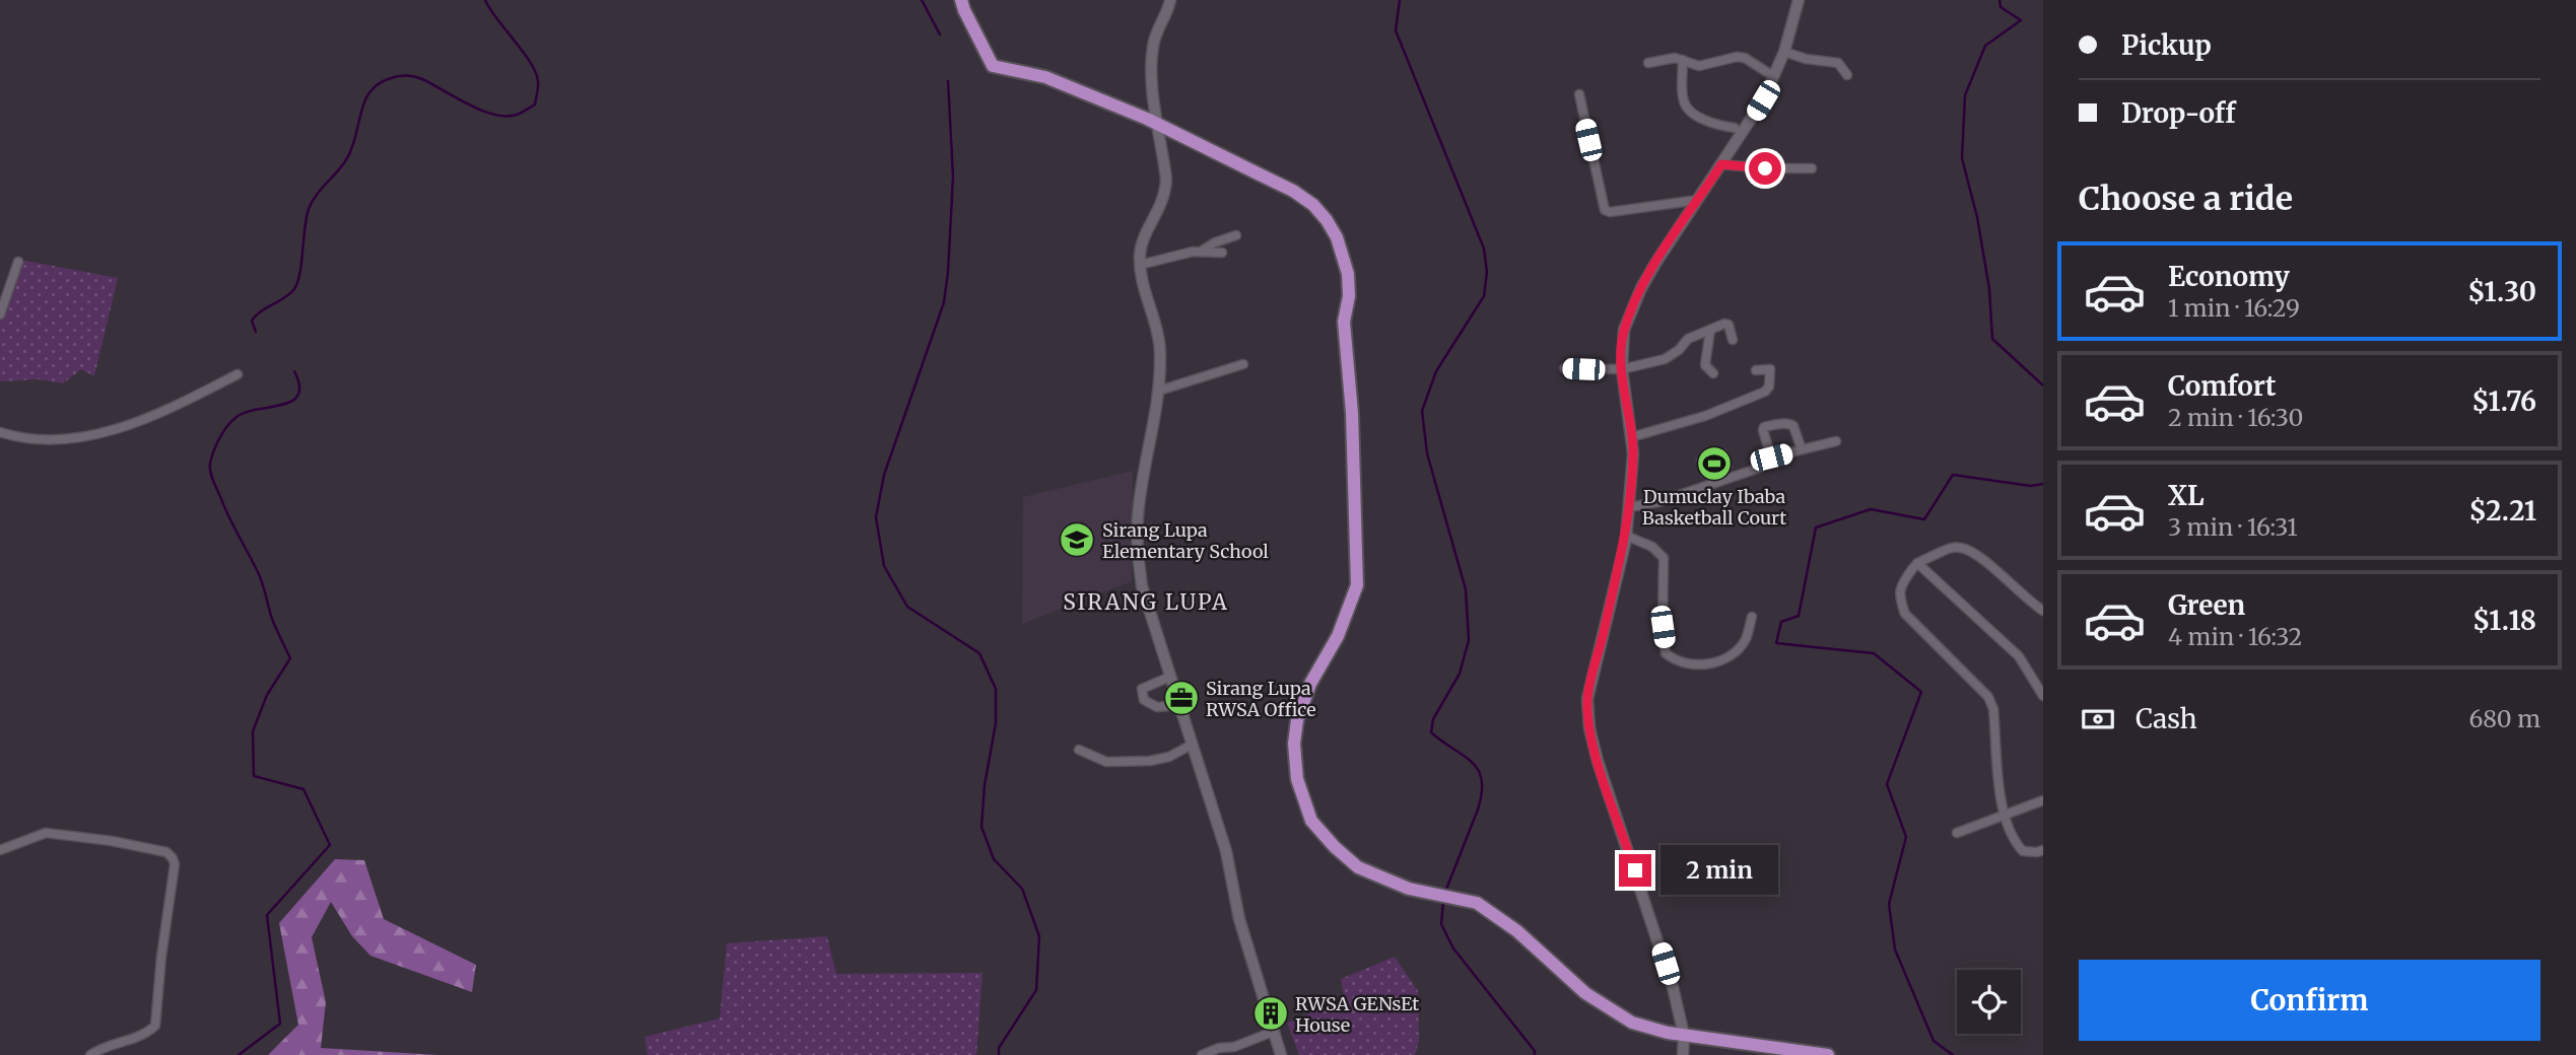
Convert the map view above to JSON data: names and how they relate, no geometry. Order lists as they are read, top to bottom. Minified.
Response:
{"districts":["SIRANG LUPA"],"places":{"sports":["Dumuclay Ibaba Basketball Court"],"school or university":["Sirang Lupa Elementary School"],"office":["Sirang Lupa RWSA Office"],"building":["RWSA GENsEt House"]},"page":{"banner":["Pickup","Drop-off"],"heading":"Choose a ride","list":[{"name":"Economy","note":"1 min · 16:29","value":"$1.30"},{"name":"Comfort","note":"2 min · 16:30","value":"$1.76"},{"name":"XL","note":"3 min · 16:31","value":"$2.21"},{"name":"Green","note":"4 min · 16:32","value":"$1.18"}],"pay":["Cash","680 m"],"bubble":"2 min","buttons":"Confirm"}}
